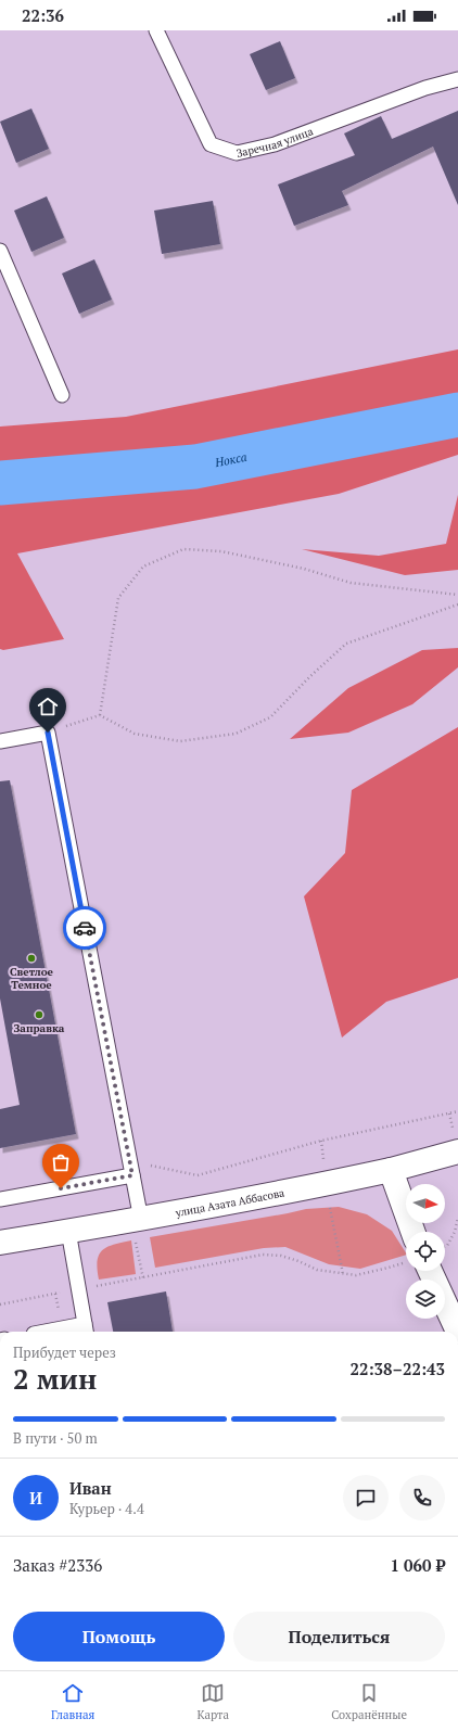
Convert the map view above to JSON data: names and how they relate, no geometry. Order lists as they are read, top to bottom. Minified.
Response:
{"streets":{"street":["улица Азата Аббасова"],"lane":["Заречная улица"]},"water":["Нокса"],"places":["Светлое Темное","Заправка"],"north":"right","page":{"status":"22:36","heading":["2 мин","Прибудет через","22:38–22:43"],"panel":["Иван","Курьер · 4.4","Заказ #2336","1 060 ₽"],"bar":"В пути · 50 m","round":"И","buttons":["Помощь","Поделиться"],"tabs":["Главная","Карта","Сохранённые"]}}
